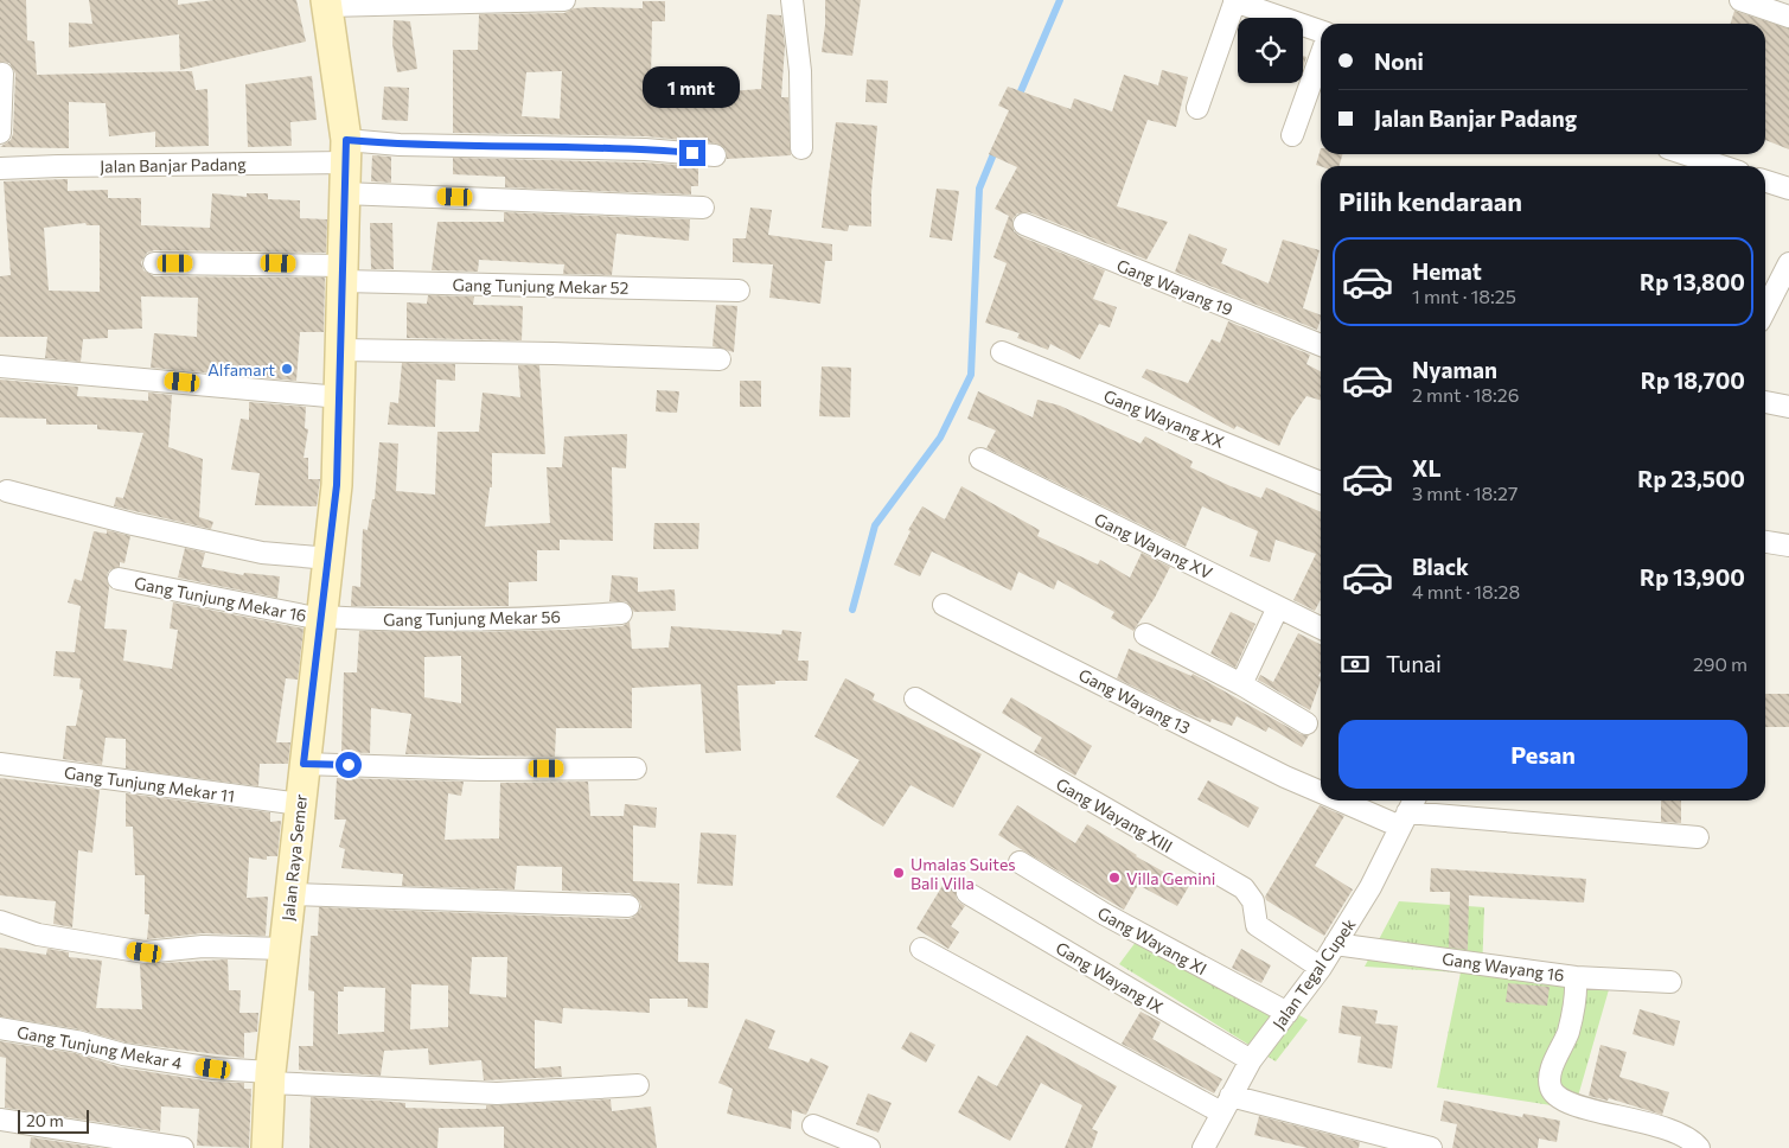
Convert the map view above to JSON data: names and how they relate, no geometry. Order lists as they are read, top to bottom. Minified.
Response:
{"streets":{"street":["Jalan Banjar Padang","Gang Tunjung Mekar 52","Gang Wayang 19","Gang Wayang XX","Gang Wayang XV","Gang Tunjung Mekar 16","Gang Tunjung Mekar 56","Gang Wayang 13","Gang Tunjung Mekar 11","Gang Wayang XIII","Jalan Raya Semer","Gang Wayang XI","Gang Wayang 16","Jalan Tegal Cupek","Gang Wayang IX","Gang Tunjung Mekar 4"]},"crossings":[["Jalan Banjar Padang","Jalan Raya Semer"],["Gang Tunjung Mekar 52","Jalan Raya Semer"],["Gang Tunjung Mekar 16","Gang Tunjung Mekar 56"],["Gang Tunjung Mekar 16","Jalan Raya Semer"],["Gang Tunjung Mekar 56","Jalan Raya Semer"],["Gang Wayang 13","Jalan Tegal Cupek"],["Gang Tunjung Mekar 11","Jalan Raya Semer"],["Gang Wayang XIII","Jalan Tegal Cupek"],["Jalan Raya Semer","Gang Tunjung Mekar 4"],["Gang Wayang XI","Jalan Tegal Cupek"],["Gang Wayang 16","Jalan Tegal Cupek"],["Jalan Tegal Cupek","Gang Wayang IX"]],"places":["Alfamart","Umalas Suites Bali Villa","Villa Gemini"],"scale_bar":"20 m","page":{"banner":["Noni","Jalan Banjar Padang"],"bubble":"1 mnt","heading":"Pilih kendaraan","list":[{"name":"Hemat","note":"1 mnt · 18:25","value":"Rp 13,800"},{"name":"Nyaman","note":"2 mnt · 18:26","value":"Rp 18,700"},{"name":"XL","note":"3 mnt · 18:27","value":"Rp 23,500"},{"name":"Black","note":"4 mnt · 18:28","value":"Rp 13,900"}],"pay":["Tunai","290 m"],"buttons":"Pesan","scale":"20 m"}}
